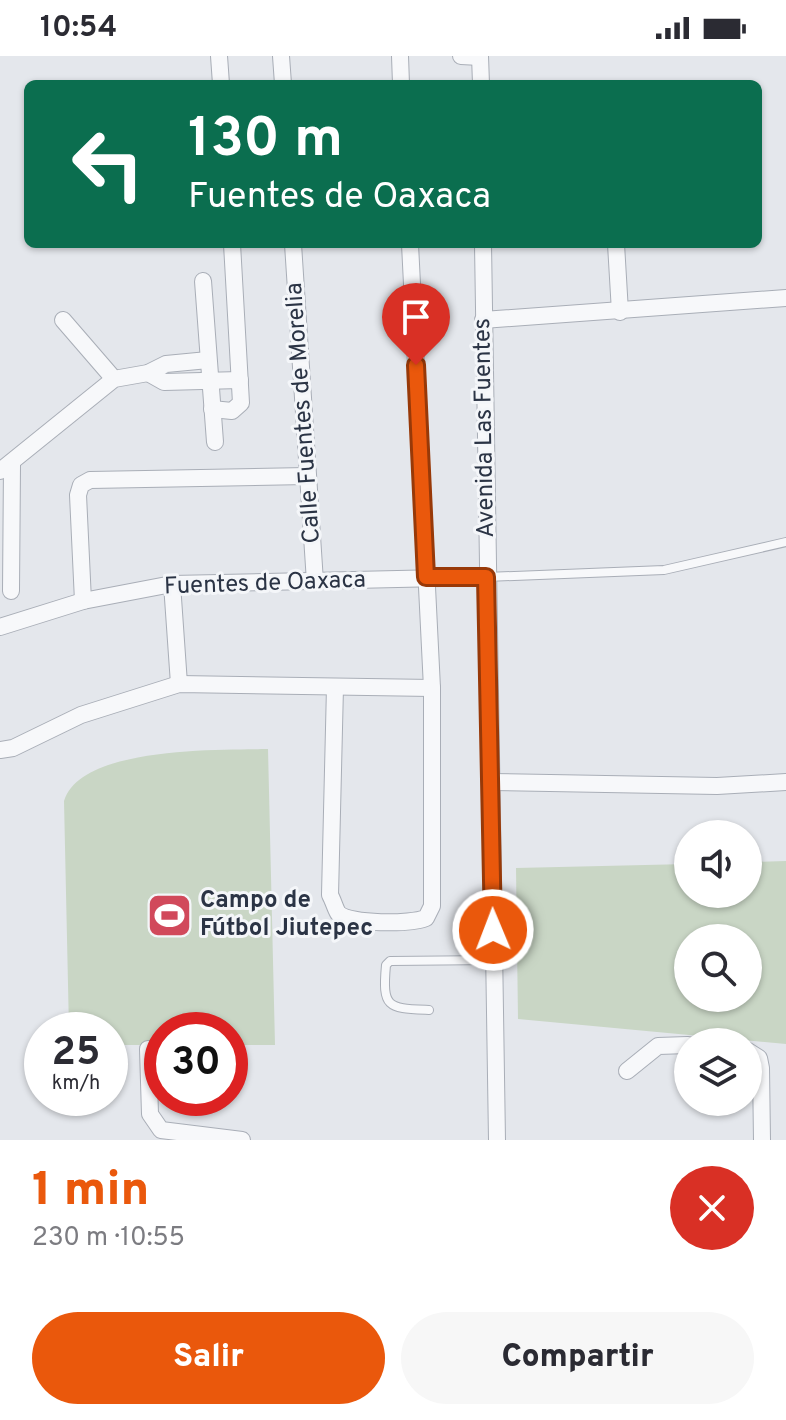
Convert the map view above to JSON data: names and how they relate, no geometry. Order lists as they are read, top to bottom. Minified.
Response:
{"streets":{"street":["Calle Fuentes de Morelia","Avenida Las Fuentes","Fuentes de Oaxaca"]},"crossings":[["Calle Fuentes de Morelia","Fuentes de Oaxaca"],["Avenida Las Fuentes","Fuentes de Oaxaca"]],"places":{"sports":["Campo de Fútbol Jiutepec"]},"page":{"status":"10:54","turn":["130 m","Fuentes de Oaxaca"],"speed":"25 km/h","limit":"30","heading":["1 min","230 m · 10:55"],"buttons":["Salir","Compartir"]}}
